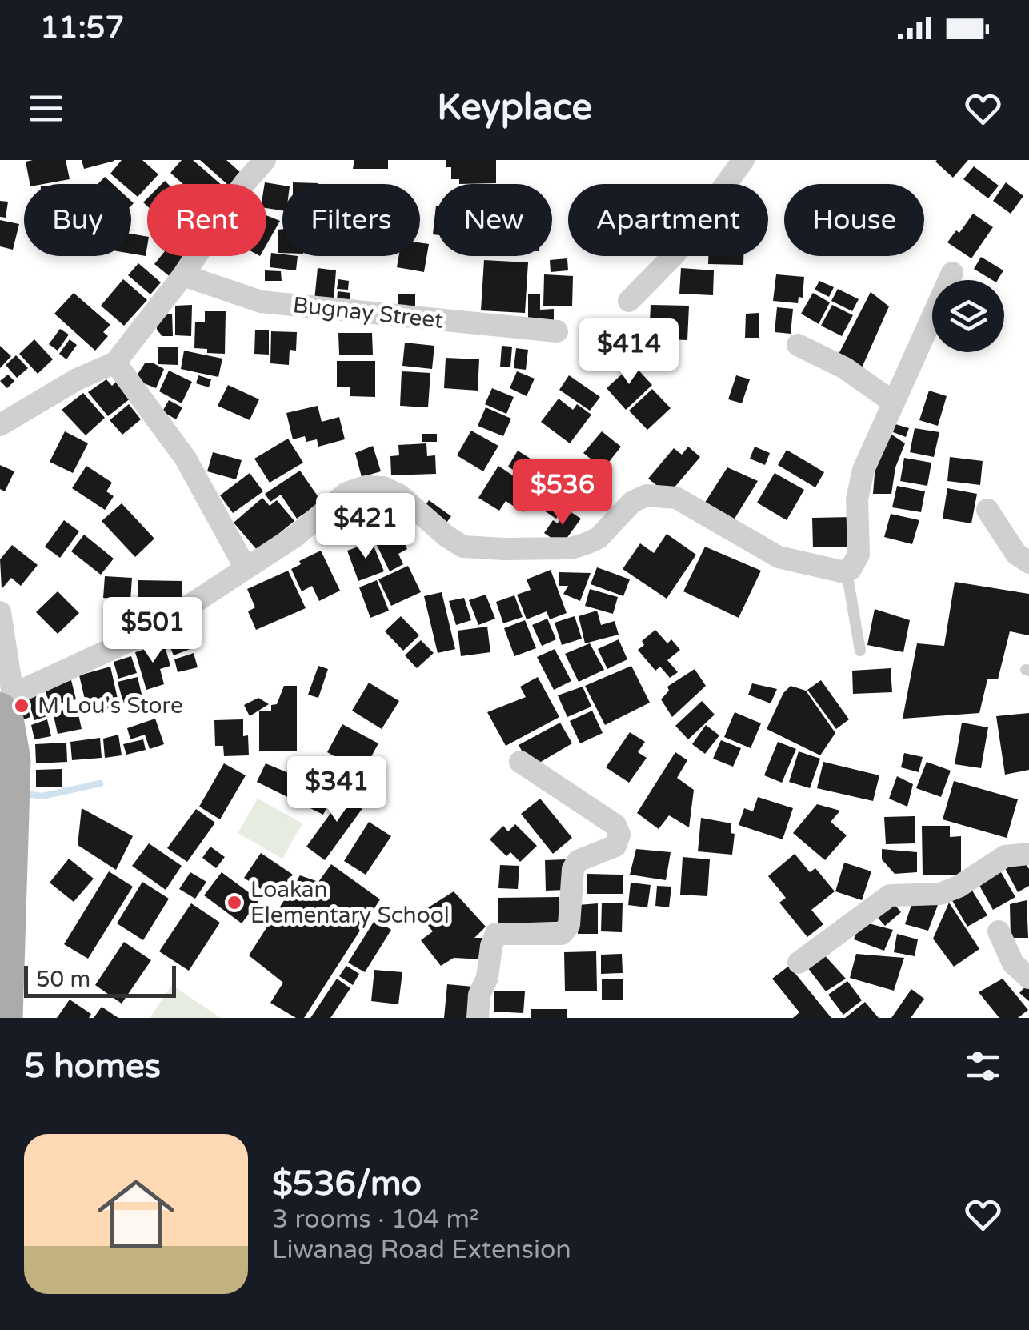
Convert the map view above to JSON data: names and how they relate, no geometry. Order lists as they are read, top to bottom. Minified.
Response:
{"streets":{"street":["Bugnay Street"]},"places":["M Lou's Store","Loakan Elementary School"],"scale_bar":"50 m","page":{"status":"11:57","header":"Keyplace","chip":["Buy","Rent","Filters","New","Apartment","House"],"price":["$414","$536","$421","$501","$341"],"scale":"50 m","heading":"5 homes","list":[{"name":"$536/mo","note":"3 rooms · 104 m² · Liwanag Road Extension"}]}}
